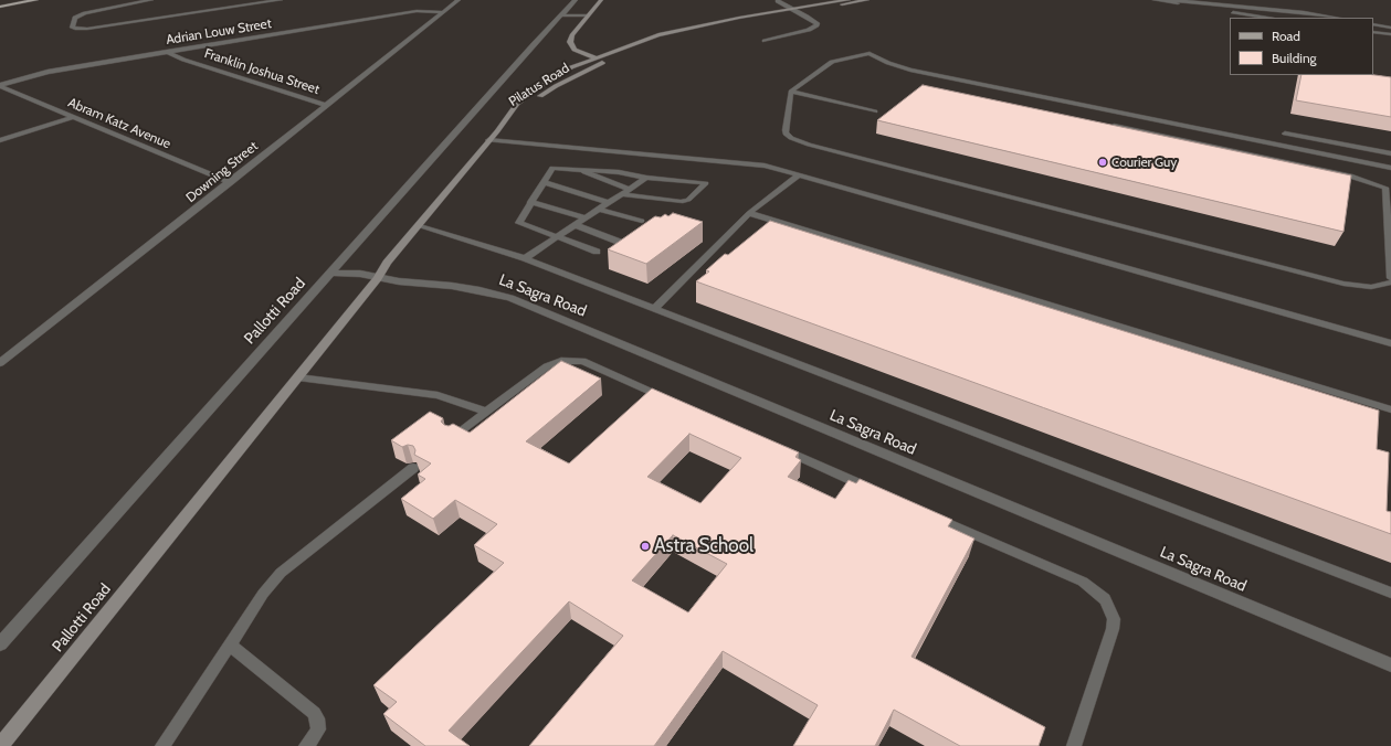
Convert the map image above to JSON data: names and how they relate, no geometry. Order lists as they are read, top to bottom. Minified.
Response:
{"streets":{"street":["Adrian Louw Street","Franklin Joshua Street","Pilatus Road","Abram Katz Avenue","Downing Street","La Sagra Road","Pallotti Road"]},"crossings":[["Adrian Louw Street","Franklin Joshua Street"],["Adrian Louw Street","Abram Katz Avenue"],["Adrian Louw Street","Downing Street"],["Franklin Joshua Street","Downing Street"],["Pilatus Road","Pallotti Road"],["Abram Katz Avenue","Downing Street"],["La Sagra Road","Pallotti Road"]],"places":["Courier Guy","Astra School"],"legend":["Road","Building"]}
